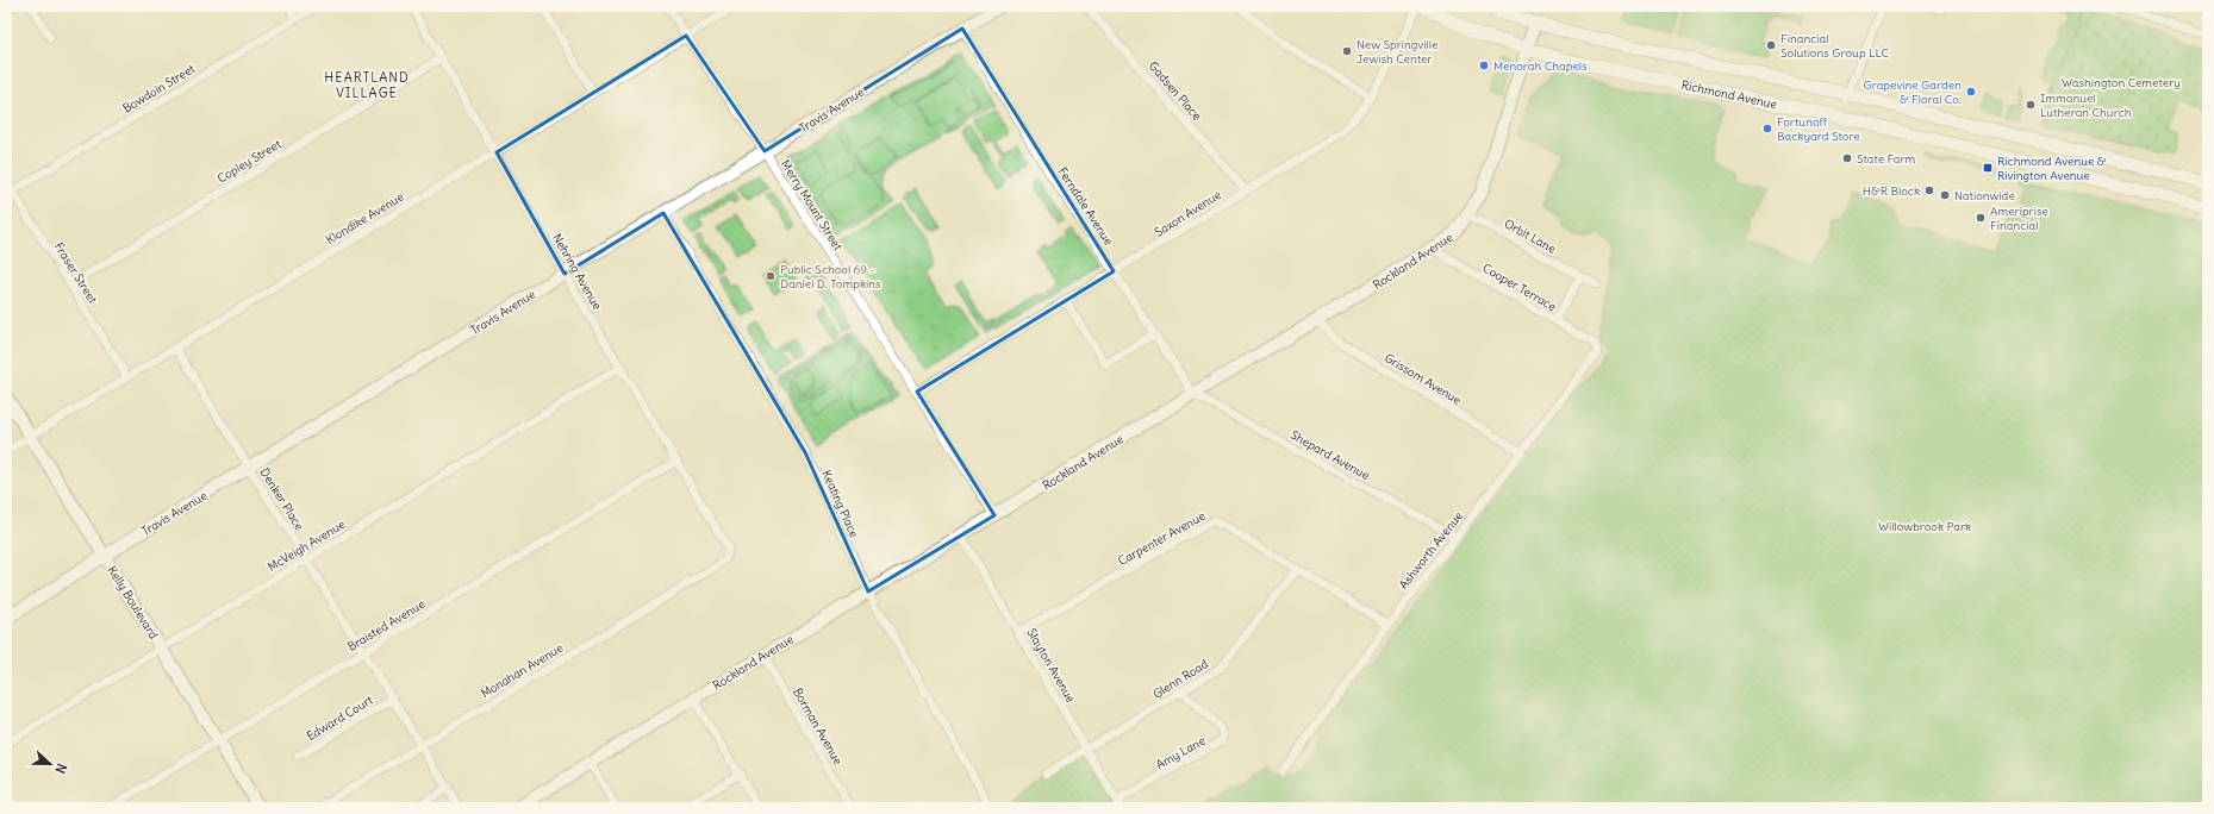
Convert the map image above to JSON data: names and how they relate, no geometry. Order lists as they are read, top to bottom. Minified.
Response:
{"streets":{"main road":["Richmond Avenue"],"street":["Bowdoin Street","Gadsen Place","Travis Avenue","Copley Street","Merry Mount Street","Ferndale Avenue","Saxon Avenue","Klondike Avenue","Orbit Lane","Rockland Avenue","Nehring Avenue","Fraser Street","Cooper Terrace","Grissom Avenue","Shepard Avenue","Denker Place","Keating Place","Carpenter Avenue","McVeigh Avenue","Ashworth Avenue","Kelly Boulevard","Braisted Avenue","Slayton Avenue","Monahan Avenue","Glenn Road","Edward Court","Borman Avenue","Amy Lane"]},"crossings":[["Bowdoin Street","Fraser Street"],["Gadsen Place","Saxon Avenue"],["Richmond Avenue","Rockland Avenue"],["Travis Avenue","Merry Mount Street"],["Travis Avenue","Ferndale Avenue"],["Travis Avenue","Nehring Avenue"],["Travis Avenue","Denker Place"],["Travis Avenue","Keating Place"],["Travis Avenue","Kelly Boulevard"],["Copley Street","Nehring Avenue"],["Copley Street","Fraser Street"],["Merry Mount Street","Saxon Avenue"],["Merry Mount Street","Klondike Avenue"],["Merry Mount Street","Rockland Avenue"],["Ferndale Avenue","Saxon Avenue"],["Ferndale Avenue","Rockland Avenue"],["Ferndale Avenue","Shepard Avenue"],["Klondike Avenue","Nehring Avenue"],["Klondike Avenue","Fraser Street"],["Klondike Avenue","Denker Place"],["Klondike Avenue","Kelly Boulevard"],["Orbit Lane","Rockland Avenue"],["Rockland Avenue","Cooper Terrace"],["Rockland Avenue","Grissom Avenue"],["Rockland Avenue","Shepard Avenue"],["Rockland Avenue","Keating Place"],["Rockland Avenue","Slayton Avenue"],["Rockland Avenue","Borman Avenue"],["Nehring Avenue","McVeigh Avenue"],["Nehring Avenue","Braisted Avenue"],["Nehring Avenue","Monahan Avenue"],["Cooper Terrace","Ashworth Avenue"],["Grissom Avenue","Ashworth Avenue"],["Shepard Avenue","Ashworth Avenue"],["Denker Place","McVeigh Avenue"],["Denker Place","Braisted Avenue"],["Denker Place","Monahan Avenue"],["Denker Place","Edward Court"],["Carpenter Avenue","Ashworth Avenue"],["Carpenter Avenue","Slayton Avenue"],["Carpenter Avenue","Glenn Road"],["McVeigh Avenue","Kelly Boulevard"],["Kelly Boulevard","Braisted Avenue"],["Slayton Avenue","Glenn Road"],["Slayton Avenue","Amy Lane"],["Glenn Road","Amy Lane"]],"districts":["HEARTLAND VILLAGE"],"parks":["Washington Cemetery","Willowbrook Park"],"places":{"other":["Financial Solutions Group LLC","New Springville Jewish Center","Menorah Chapels","Grapevine Garden & Floral Co.","Immanuel Lutheran Church","Fortunoff Backyard Store","State Farm","H&R Block","Nationwide","Ameriprise Financial","Public School 69 - Daniel D. Tompkins"],"transit":["Richmond Avenue & Rivington Avenue"]},"north":"right"}
